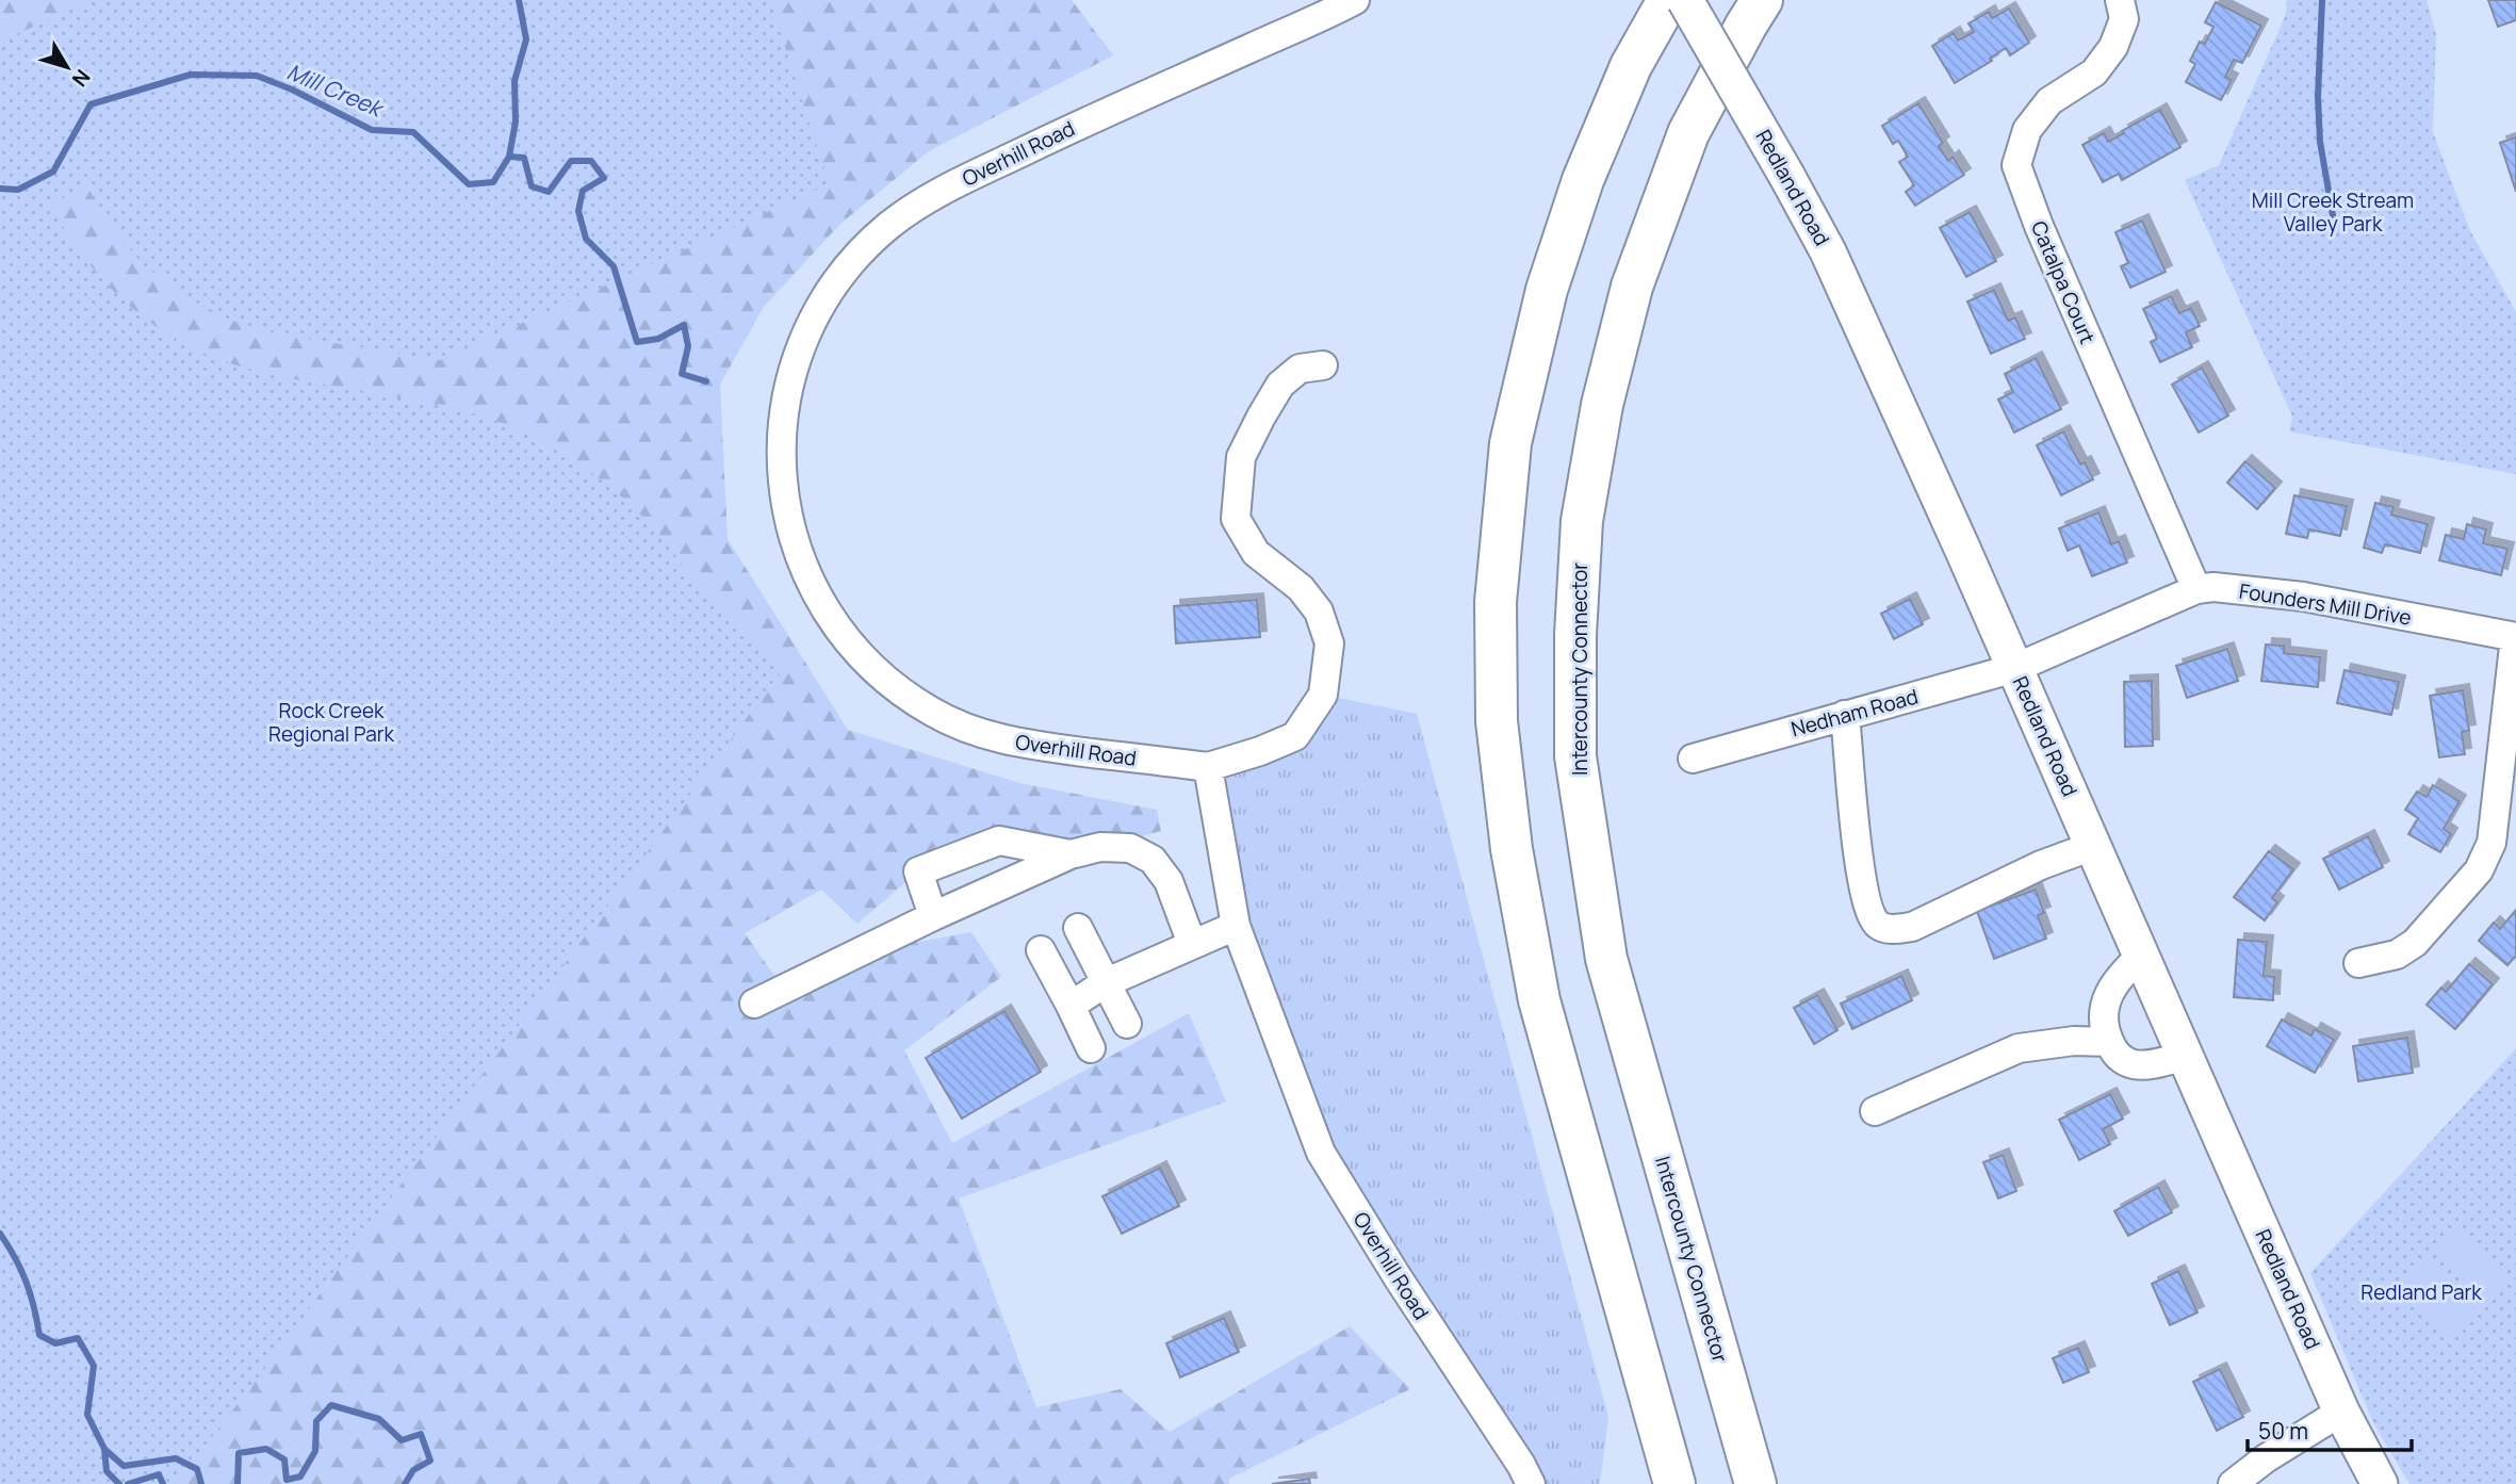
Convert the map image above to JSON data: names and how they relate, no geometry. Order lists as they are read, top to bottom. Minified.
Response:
{"streets":{"highway":["Intercounty Connector"],"main road":["Redland Road"],"street":["Overhill Road","Catalpa Court","Founders Mill Drive","Nedham Road"]},"crossings":[["Redland Road","Founders Mill Drive"],["Redland Road","Nedham Road"],["Catalpa Court","Founders Mill Drive"],["Founders Mill Drive","Nedham Road"]],"water":["Mill Creek"],"parks":["Mill Creek Stream Valley Park","Rock Creek Regional Park","Redland Park"],"scale_bar":"50 m","north":"bottom right"}
